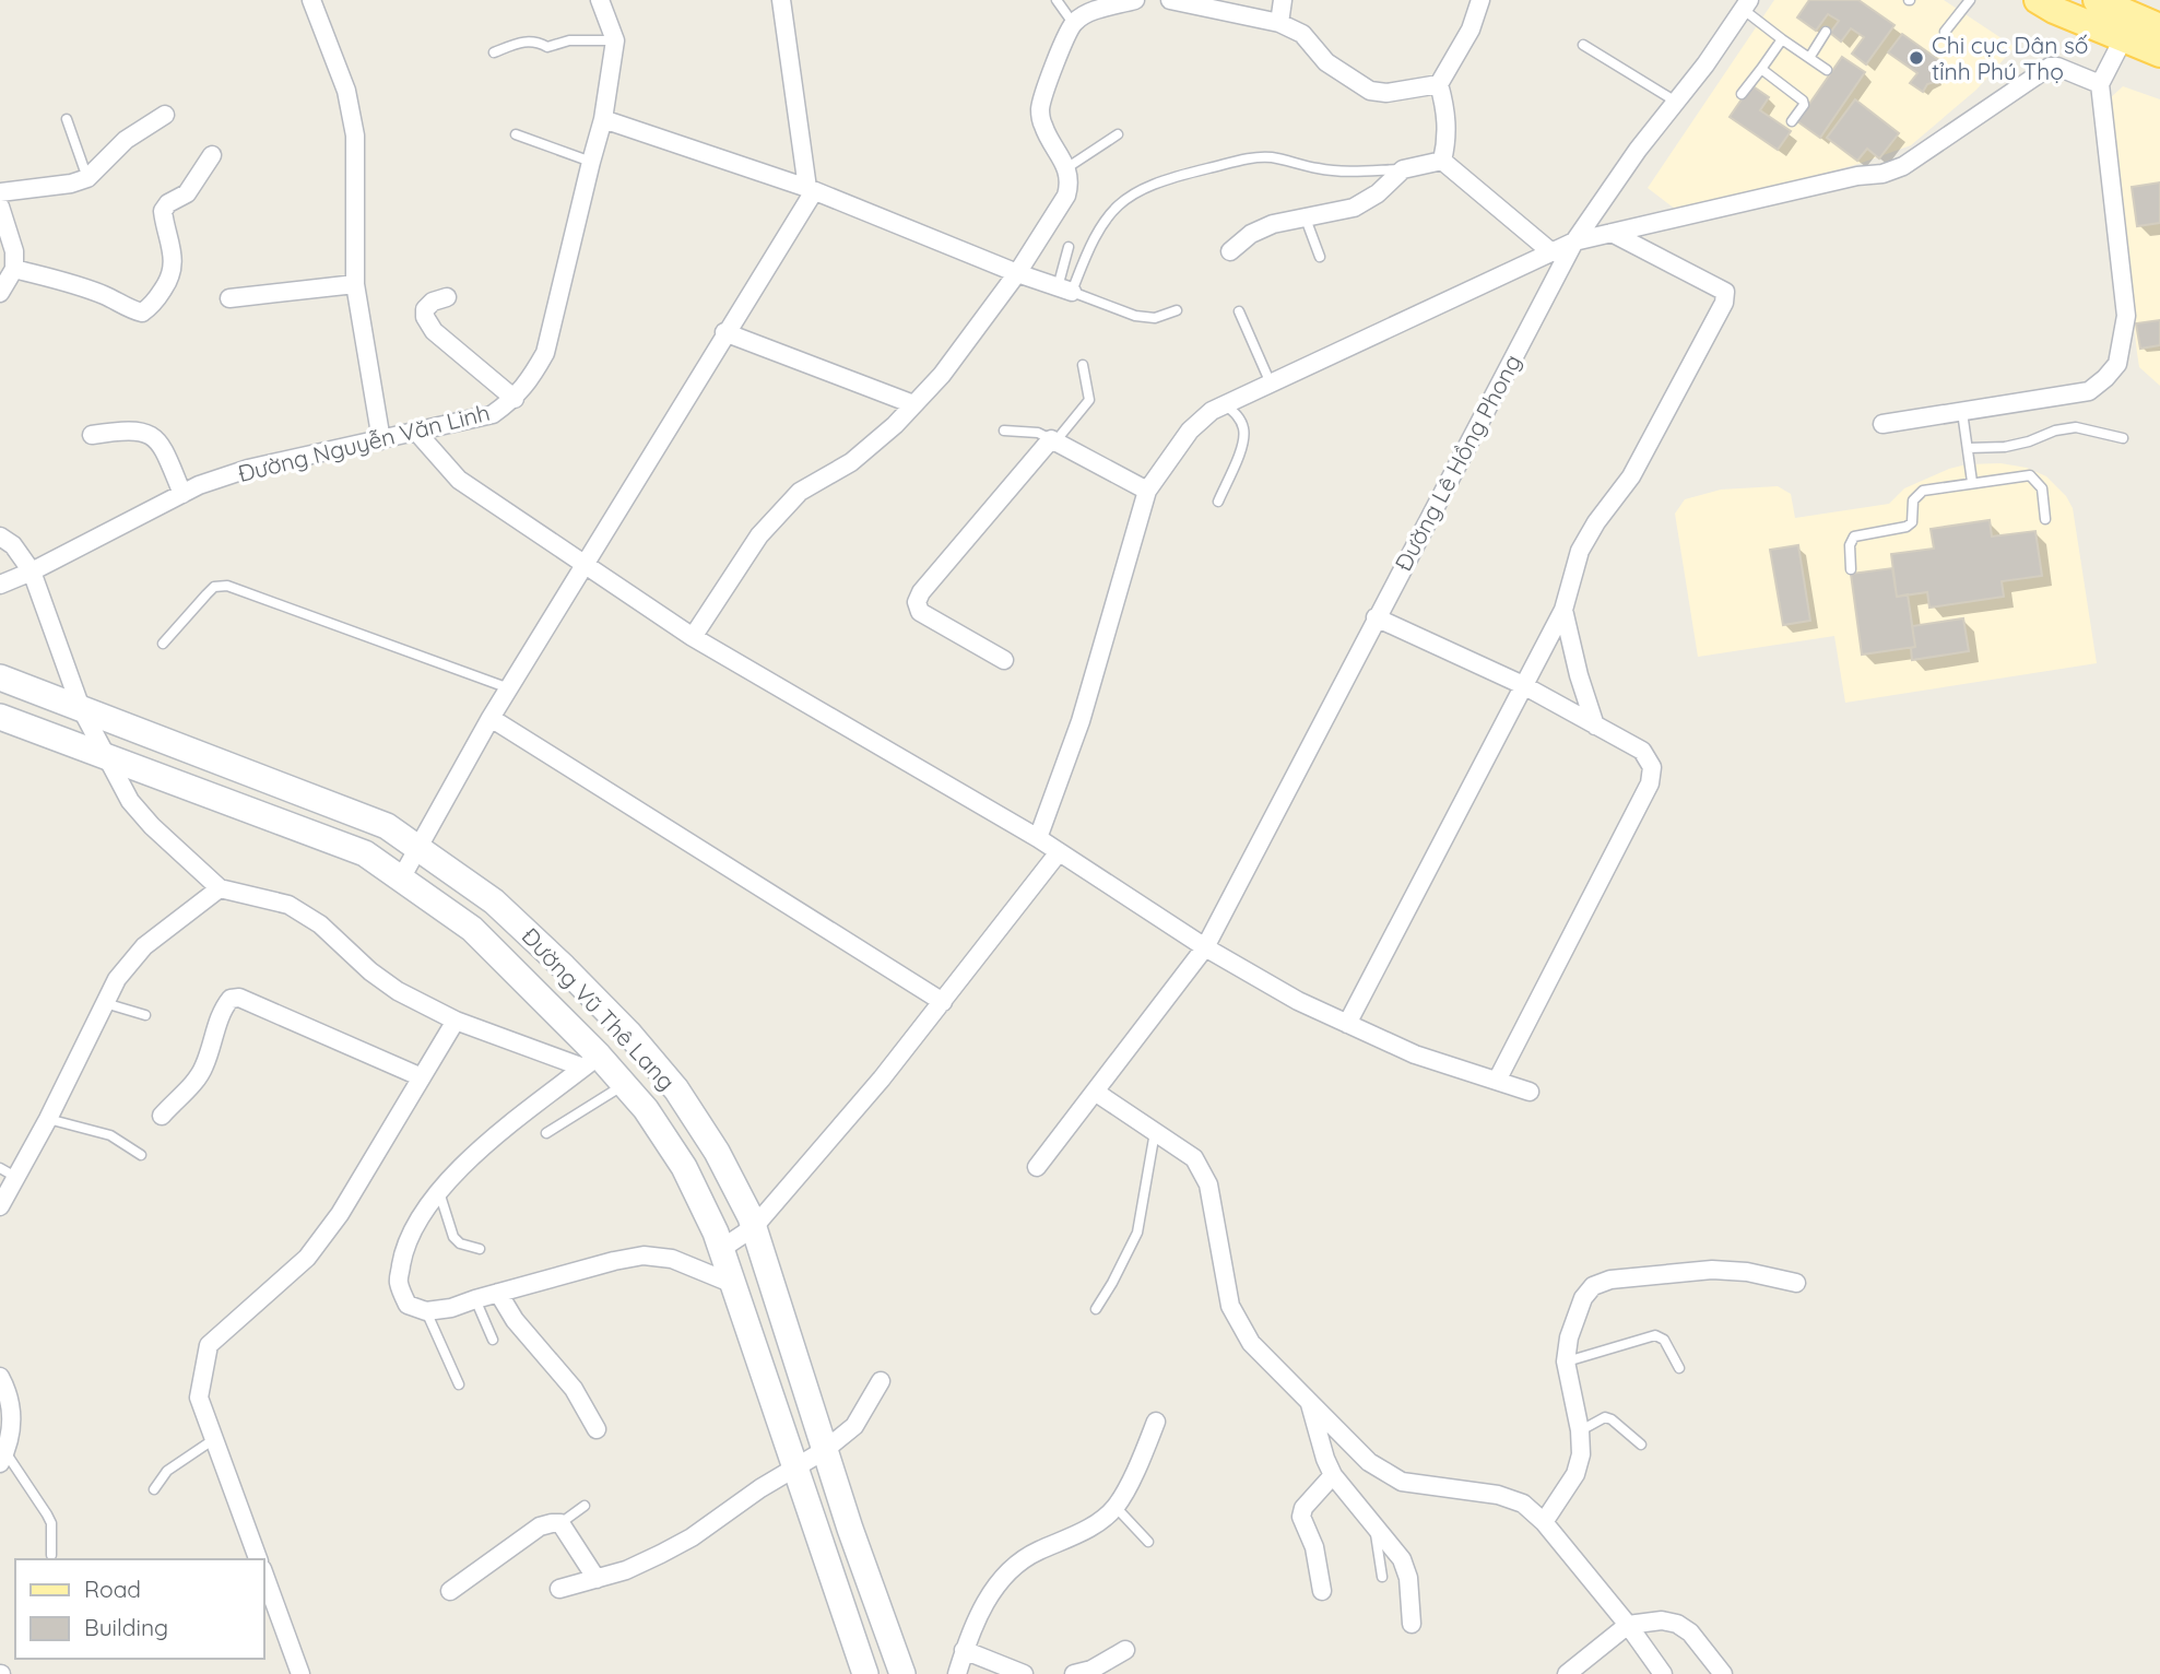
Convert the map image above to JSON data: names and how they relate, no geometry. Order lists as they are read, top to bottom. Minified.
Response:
{"streets":{"street":["Đường Nguyễn Văn Linh","Đường Lê Hồng Phong","Đường Vũ Thê Lang"]},"places":["Chi cục Dân số tỉnh Phú Thọ"],"legend":["Road","Building"]}
